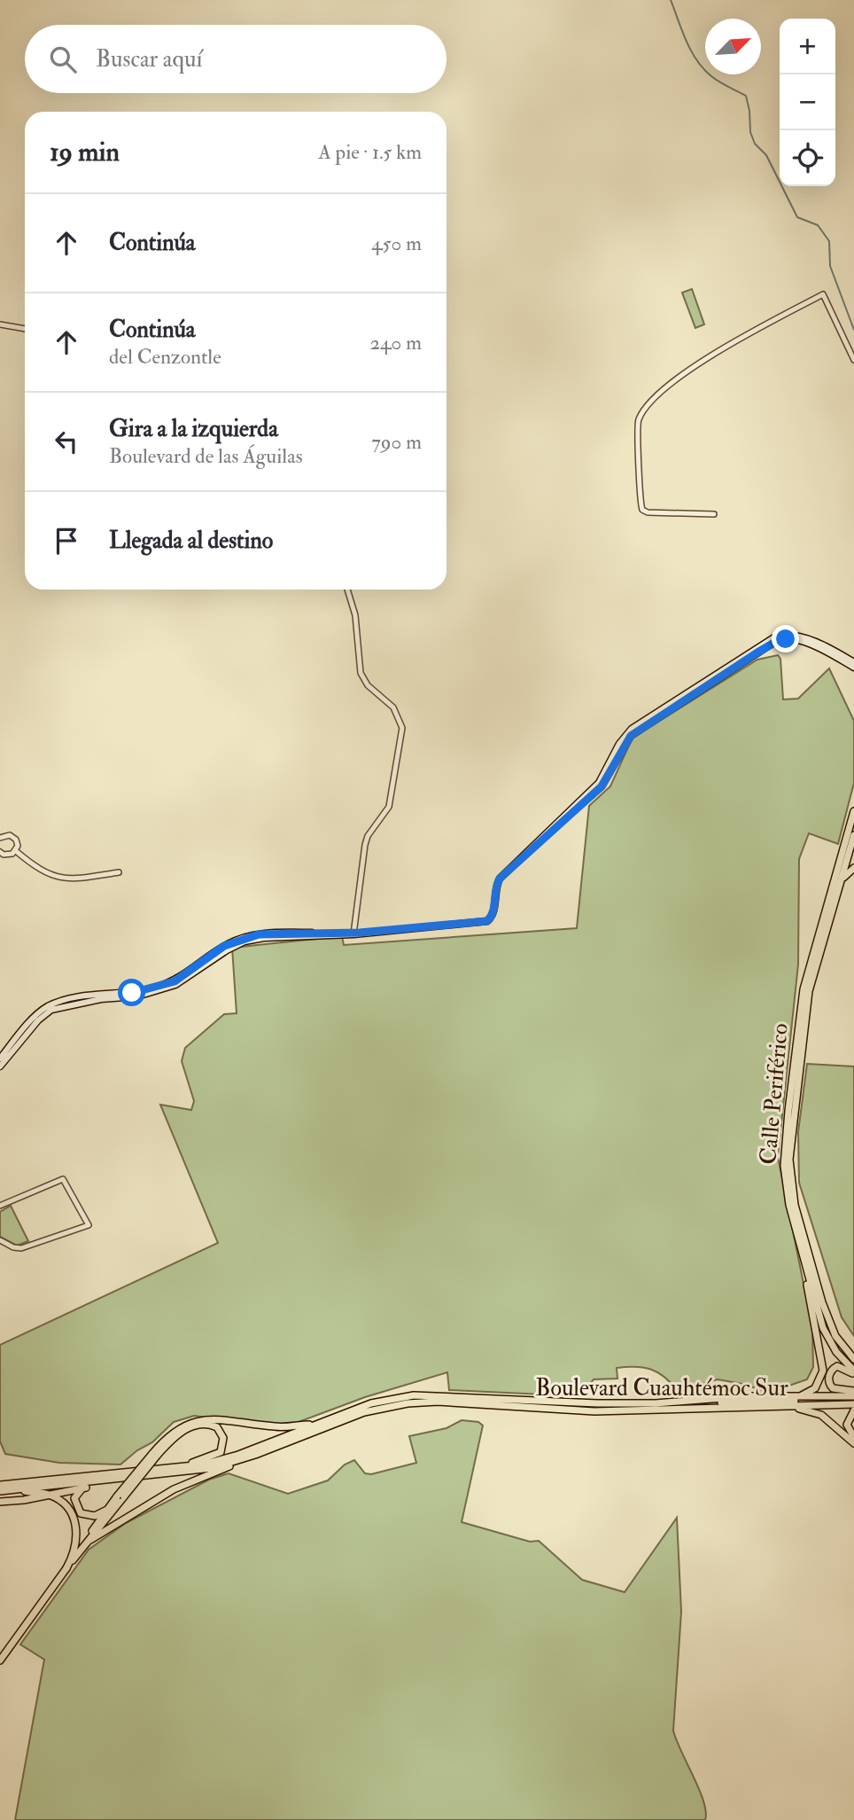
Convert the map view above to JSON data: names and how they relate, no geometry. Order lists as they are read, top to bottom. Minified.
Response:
{"streets":{"main road":["Calle Periférico","Boulevard Cuauhtémoc Sur"]},"north":"top right","page":{"map_buttons":["+","−"],"search":"Buscar aquí","heading":["19 min","A pie · 1.5 km"],"list":[["Continúa","450 m"],["Continúa","del Cenzontle","240 m"],["Gira a la izquierda","Boulevard de las Águilas","790 m"],"Llegada al destino"]}}
